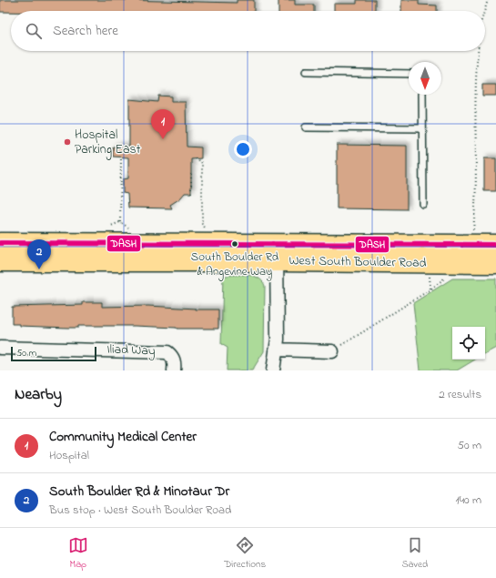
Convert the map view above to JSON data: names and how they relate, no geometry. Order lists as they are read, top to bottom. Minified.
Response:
{"streets":{"main road":["West South Boulder Road"],"street":["Iliad Way"]},"places":["Hospital Parking East","South Boulder Rd & Angevine Way"],"lines":["transit line DASH"],"scale_bar":"50 m","north":"bottom","page":{"search":"Search here","pins":["1","2"],"scale":"50 m","heading":["Nearby","2 results"],"list":[{"mark":"1","name":"Community Medical Center","note":"Hospital","value":"50 m"},{"mark":"2","name":"South Boulder Rd & Minotaur Dr","note":"Bus stop · West South Boulder Road","value":"140 m"}],"nav":["Map","Directions","Saved"]}}
